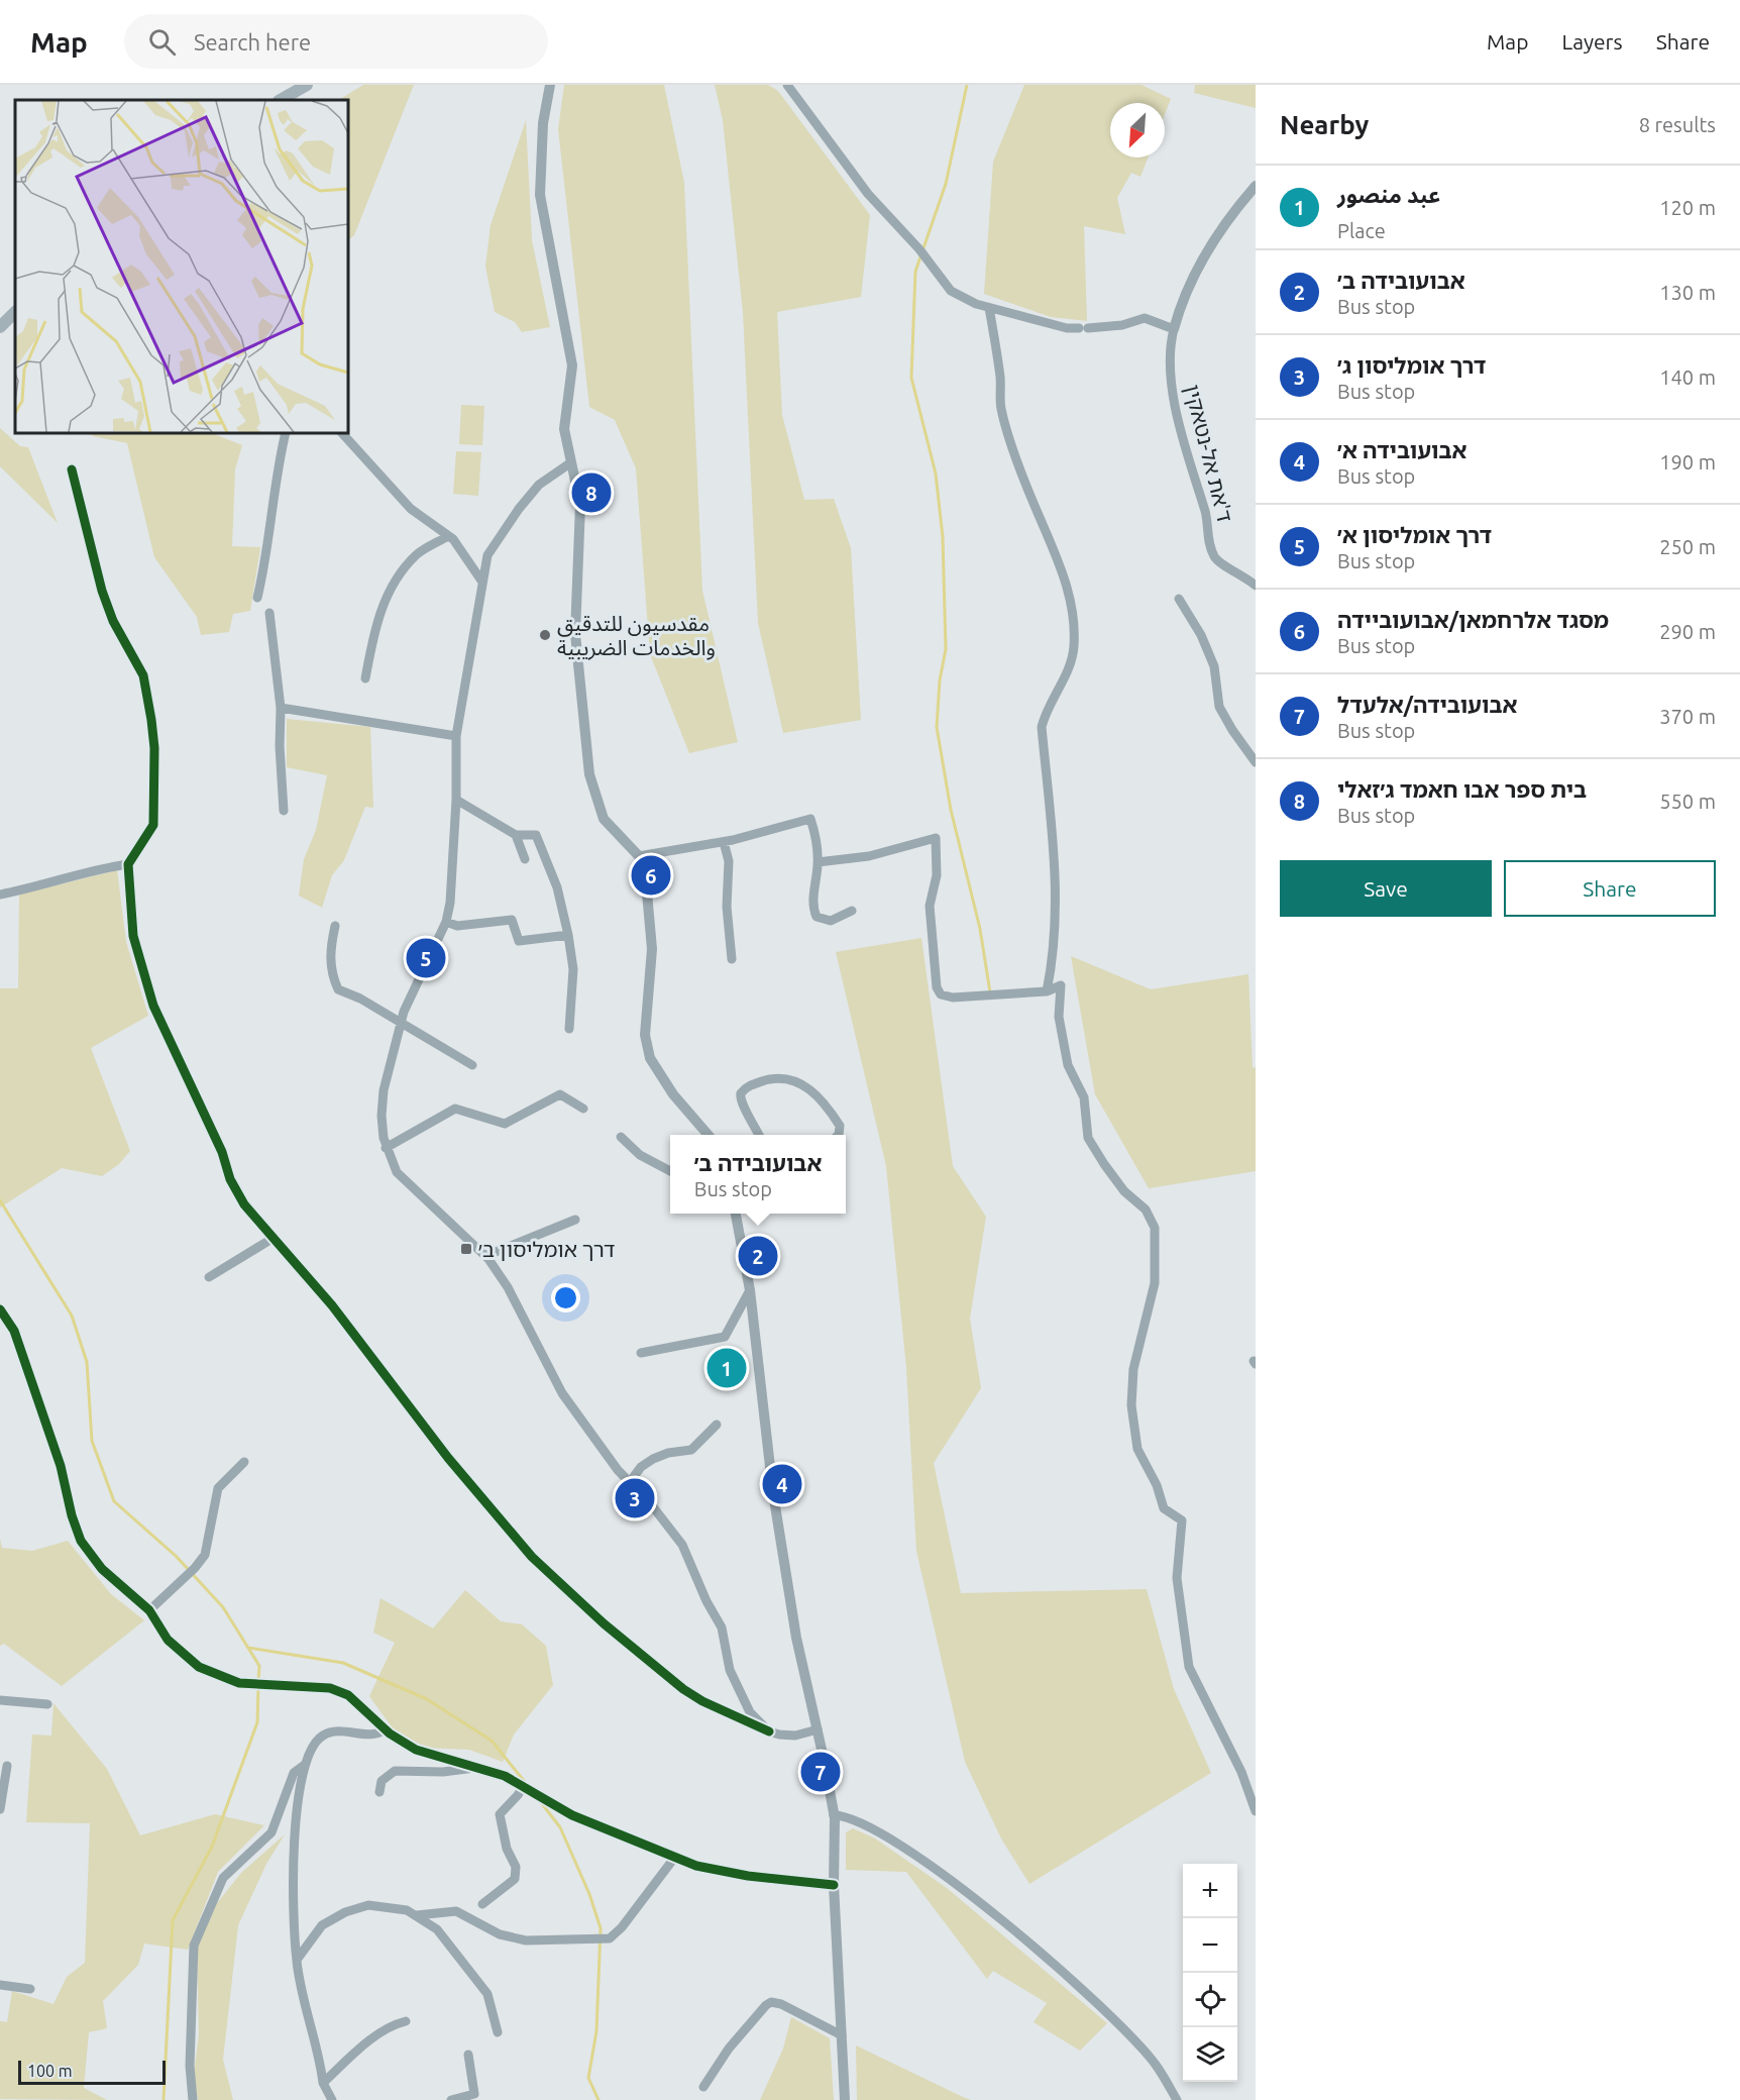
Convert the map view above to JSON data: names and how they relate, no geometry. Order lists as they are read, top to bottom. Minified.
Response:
{"streets":{"street":["ד'את אל-נטאקין"]},"places":{"other":["مقدسيون للتدقيق والخدمات الضريبية"],"transit":["דרך אומליסון ב׳"]},"scale_bar":"100 m","north":"bottom left","page":{"header":"Map","search":"Search here","nav":["Map","Layers","Share"],"heading":["Nearby","8 results"],"list":[{"mark":"1","name":"عبد منصور","note":"Place","value":"120 m"},{"mark":"2","name":"אבועובידה ב׳","note":"Bus stop","value":"130 m"},{"mark":"3","name":"דרך אומליסון ג׳","note":"Bus stop","value":"140 m"},{"mark":"4","name":"אבועובידה א׳","note":"Bus stop","value":"190 m"},{"mark":"5","name":"דרך אומליסון א׳","note":"Bus stop","value":"250 m"},{"mark":"6","name":"מסגד אלרחמאן/אבועוביידה","note":"Bus stop","value":"290 m"},{"mark":"7","name":"אבועובידה/אלעדל","note":"Bus stop","value":"370 m"},{"mark":"8","name":"בית ספר אבו חאמד ג׳זאלי","note":"Bus stop","value":"550 m"}],"pins":["8","6","5","2","1","4","3","7"],"buttons":["Save","Share"],"popup":["אבועובידה ב׳","Bus stop"],"map_buttons":["+","−"],"scale":"100 m"}}
